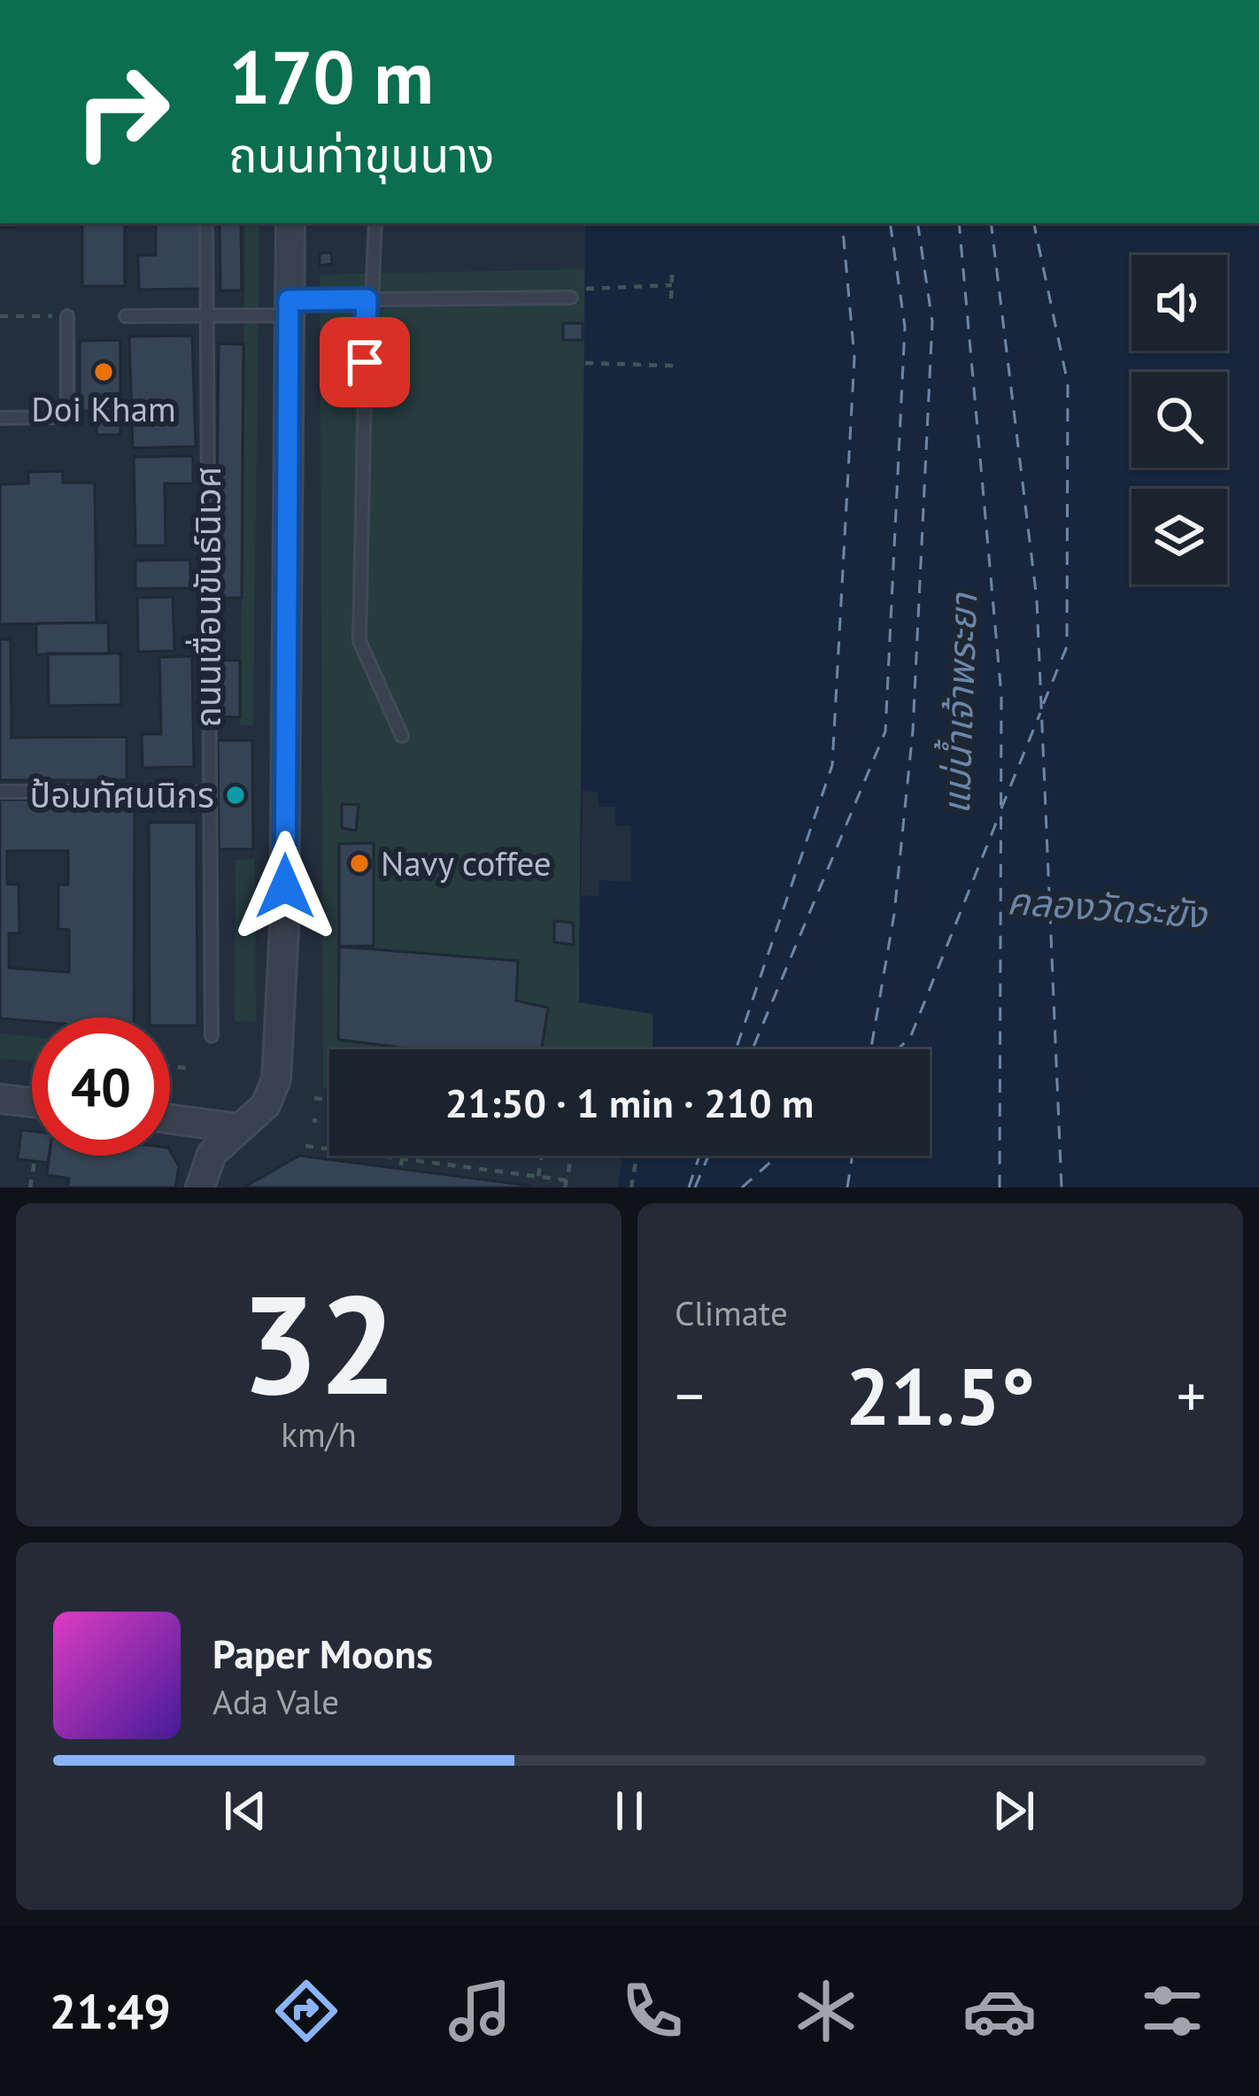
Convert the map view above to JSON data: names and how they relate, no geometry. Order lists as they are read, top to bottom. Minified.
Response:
{"streets":{"lane":["ถนนเขื่อนขันธ์นิเวศ"]},"water":["แม่น้ำเจ้าพระยา","คลองวัดระฆัง"],"places":["Doi Kham","ป้อมทัศนนิกร","Navy coffee"],"page":{"turn":["170 m","ถนนท่าขุนนาง"],"limit":"40","trip":"21:50 · 1 min · 210 m","tile":[["32","km/h"],"Climate"],"heat":["−","21.5°","+"],"song":["Paper Moons","Ada Vale"],"tabs":"21:49"}}
